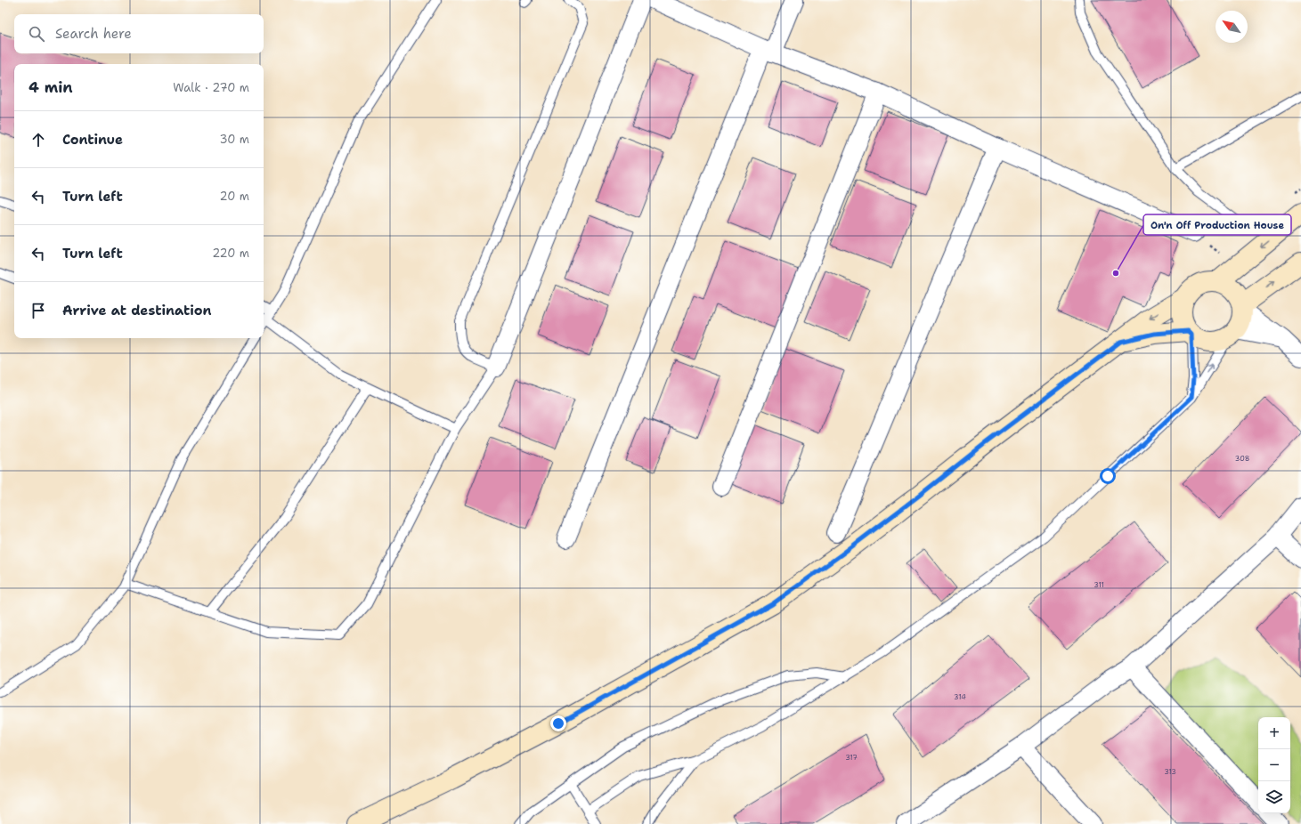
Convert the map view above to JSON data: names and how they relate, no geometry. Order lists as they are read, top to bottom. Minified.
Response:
{"places":["On'n Off Production House"],"house_numbers":["308","311","314","317","313"],"north":"top left","page":{"search":"Search here","heading":["4 min","Walk · 270 m"],"list":[["Continue","30 m"],["Turn left","20 m"],["Turn left","220 m"],"Arrive at destination"],"map_buttons":["+","−"]}}
